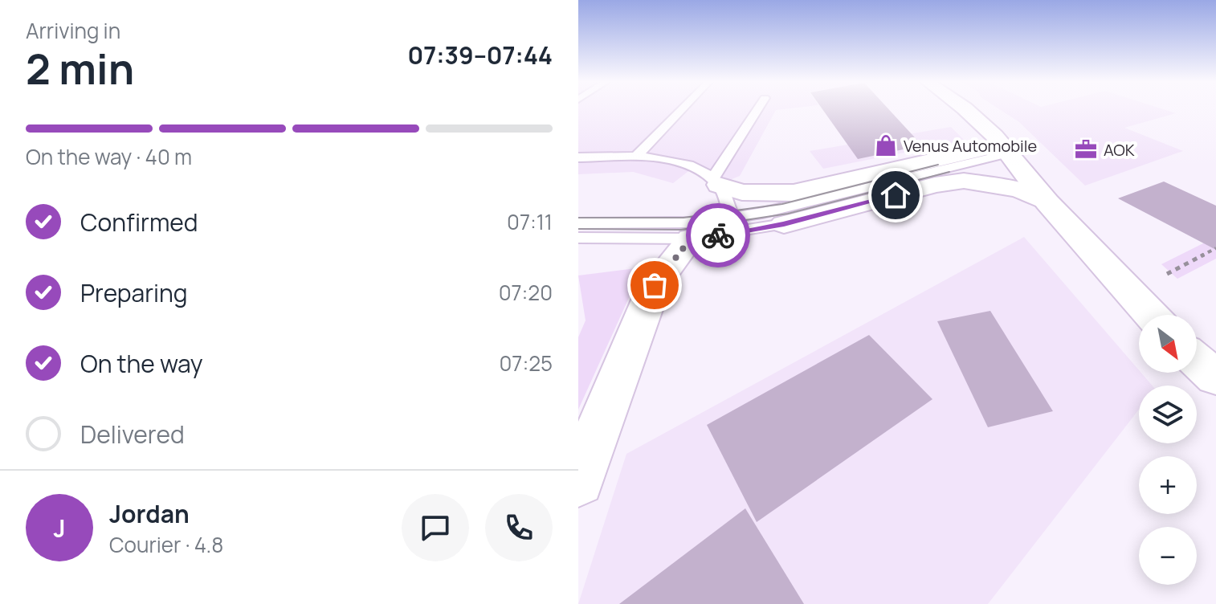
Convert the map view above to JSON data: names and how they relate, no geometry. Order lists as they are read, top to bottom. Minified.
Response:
{"places":{"shop":["Venus Automobile"],"office":["AOK"]},"north":"bottom right","page":{"heading":["2 min","Arriving in","07:39–07:44"],"panel":["Jordan","Courier · 4.8"],"bar":"On the way · 40 m","list":[["Confirmed","07:11"],["Preparing","07:20"],["On the way","07:25"],"Delivered"],"map_buttons":["+","−"],"round":"J"}}
